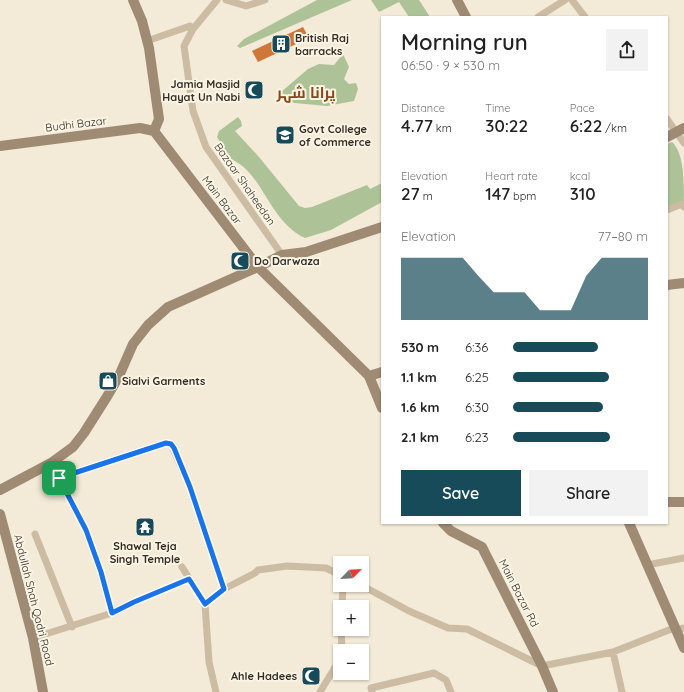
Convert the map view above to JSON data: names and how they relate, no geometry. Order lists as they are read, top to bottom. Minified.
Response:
{"streets":{"street":["Budhi Bazar","Bazaar Shaheedan","Main Bazar","Main Bazar Rd","Abdullah Shah Qadri Road"]},"crossings":[["Budhi Bazar","Main Bazar"]],"districts":["پرانا شہر"],"places":{"building":["British Raj barracks"],"mosque":["Jamia Masjid Hayat Un Nabi","Do Darwaza","Ahle Hadees"],"school or university":["Govt College of Commerce"],"shop":["Sialvi Garments"],"temple":["Shawal Teja Singh Temple"]},"north":"top right","page":{"heading":["Morning run","06:50 · 9 × 530 m"],"stats":[["Distance","4.77 km"],["Time","30:22"],["Pace","6:22 /km"],["Elevation","27 m"],["Heart rate","147 bpm"],["kcal","310"]],"chart":["Elevation","77–80 m"],"list":[{"name":"530 m","note":"6:36"},{"name":"1.1 km","note":"6:25"},{"name":"1.6 km","note":"6:30"},{"name":"2.1 km","note":"6:23"}],"buttons":["Save","Share"],"map_buttons":["+","−"]}}
